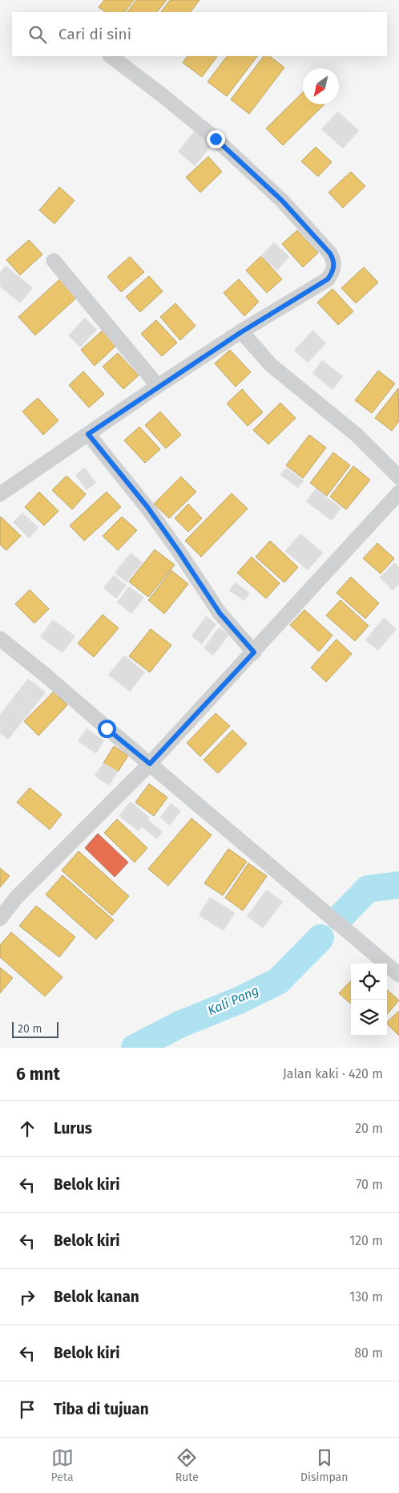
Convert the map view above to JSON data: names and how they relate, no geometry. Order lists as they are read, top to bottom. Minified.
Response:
{"water":["Kali Pang"],"scale_bar":"20 m","north":"bottom left","page":{"search":"Cari di sini","scale":"20 m","heading":["6 mnt","Jalan kaki · 420 m"],"list":[["Lurus","20 m"],["Belok kiri","70 m"],["Belok kiri","120 m"],["Belok kanan","130 m"],["Belok kiri","80 m"],"Tiba di tujuan"],"nav":["Peta","Rute","Disimpan"]}}
